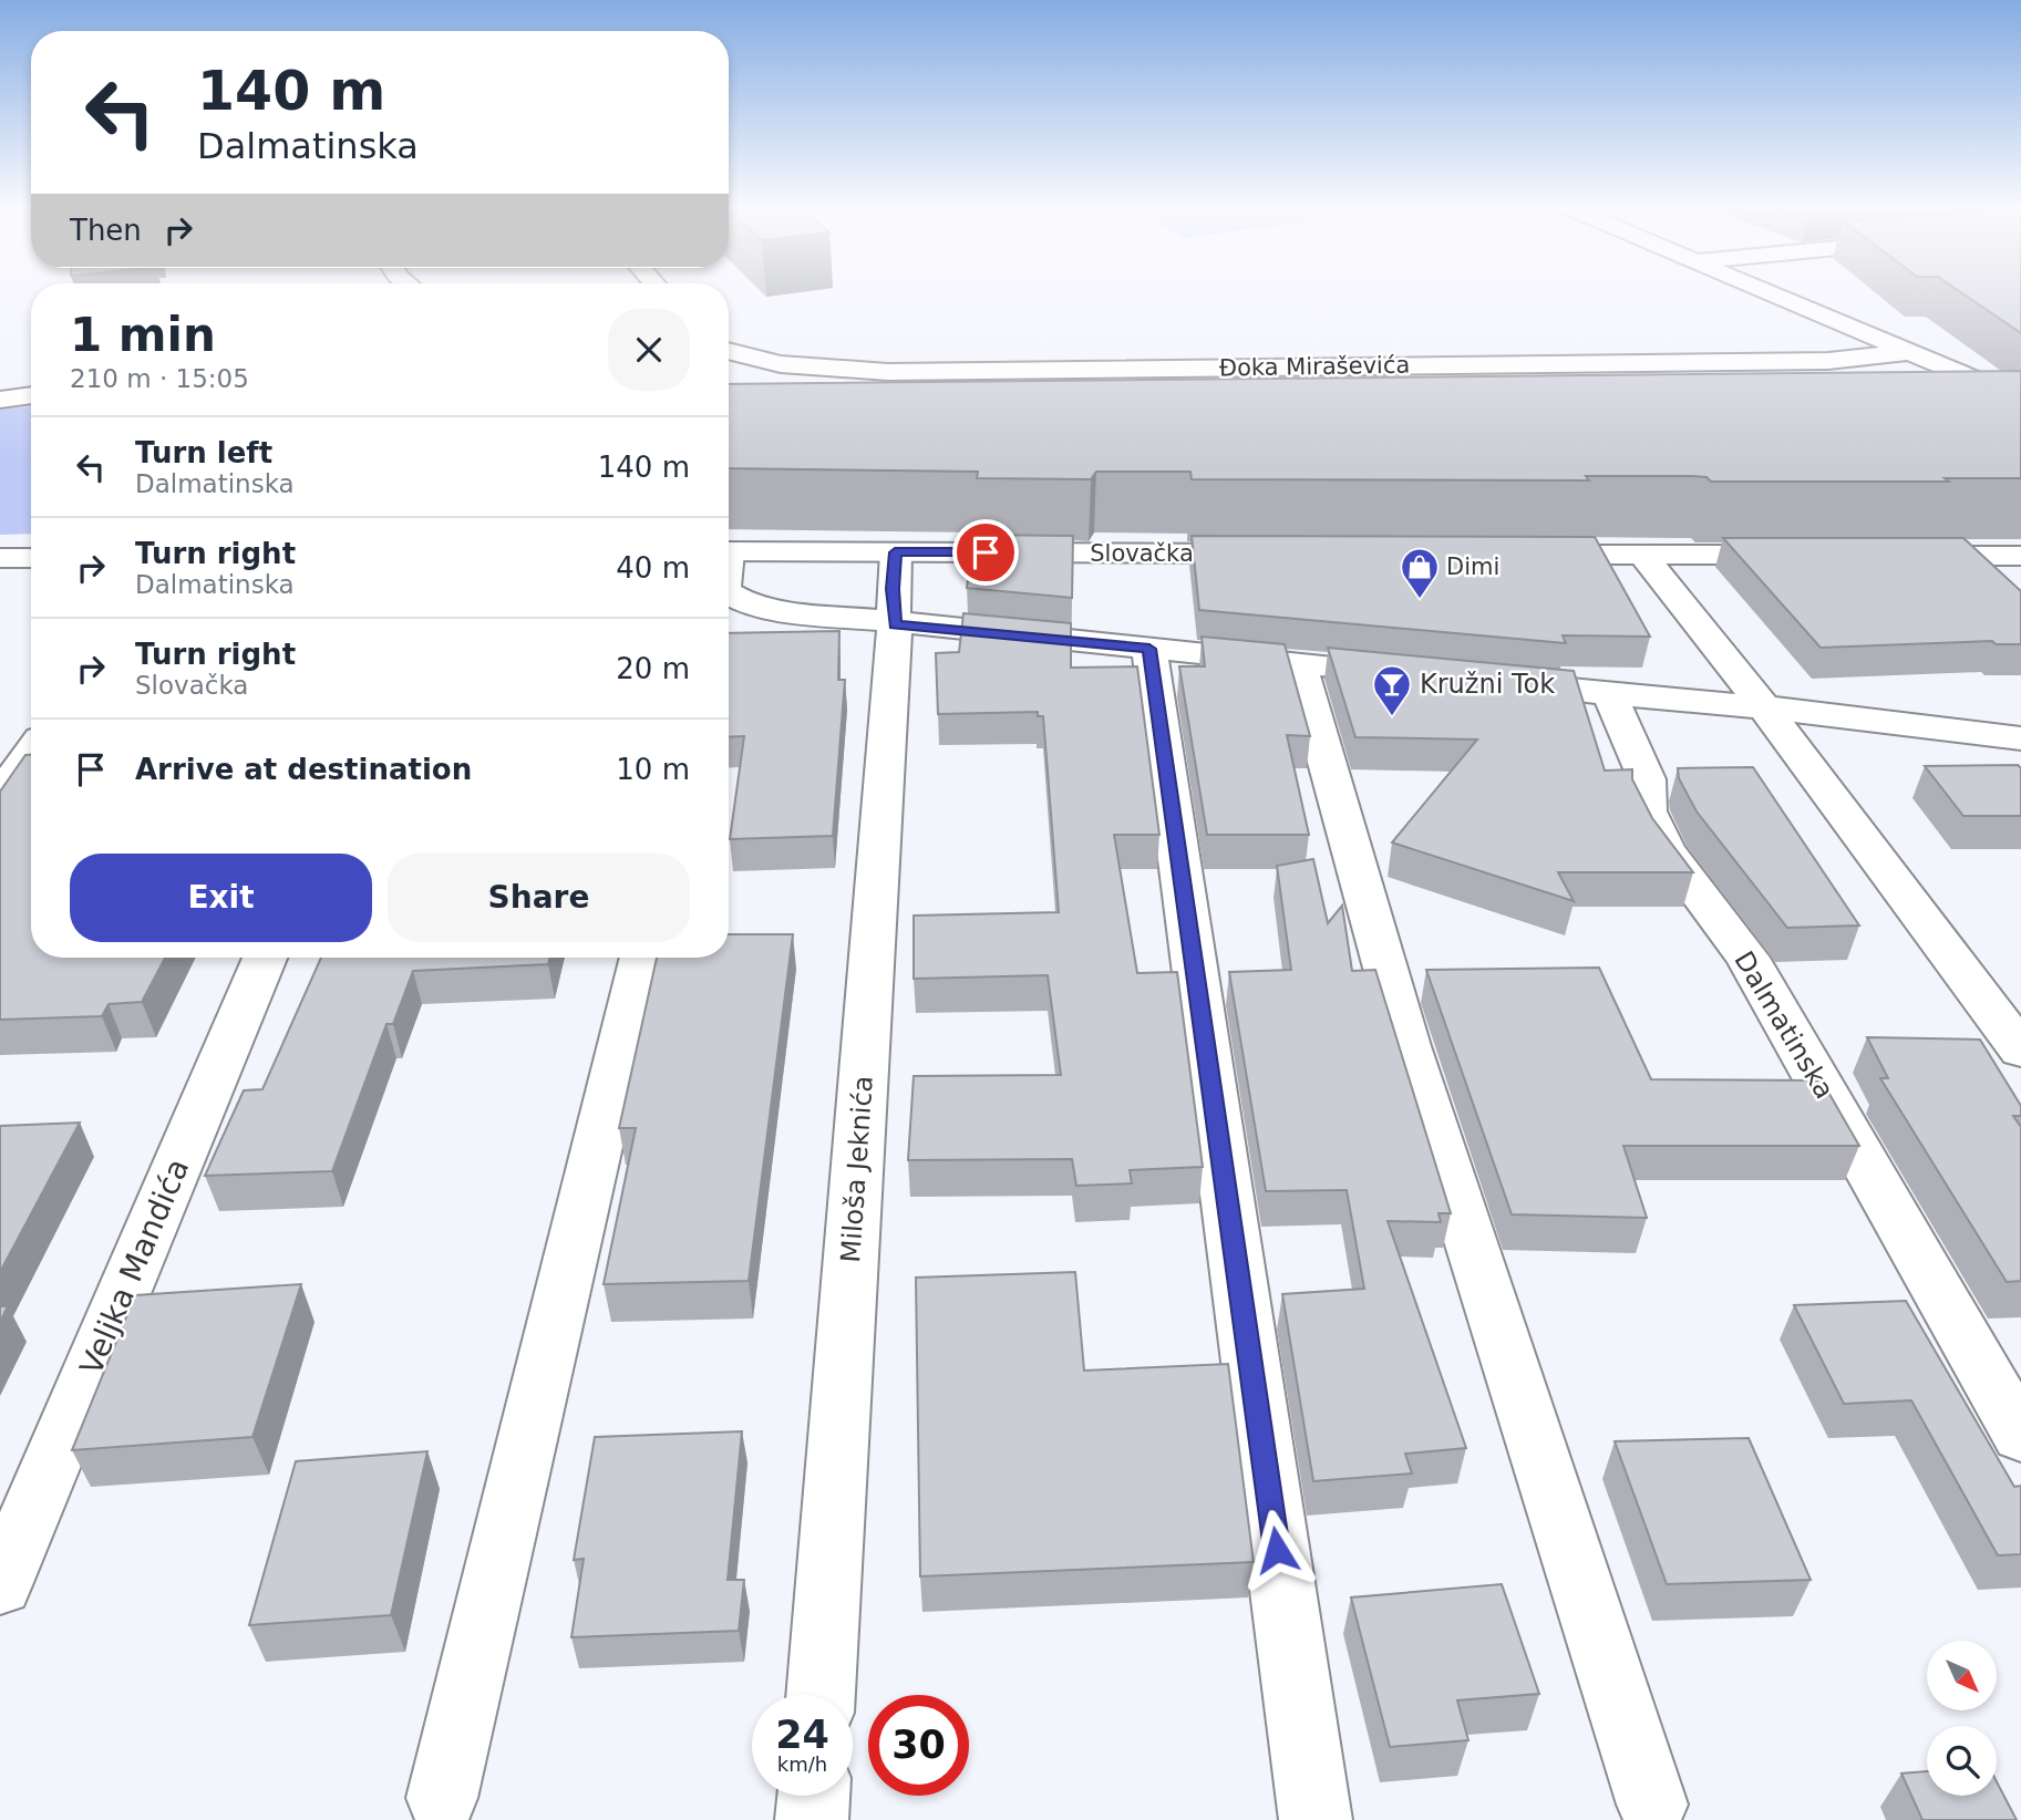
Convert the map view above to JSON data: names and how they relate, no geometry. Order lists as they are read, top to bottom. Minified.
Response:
{"streets":{"street":["Đoka Miraševića","Slovačka","Dalmatinska","Miloša Jeknića","Veljka Mandića"]},"places":{"shop":["Dimi"],"bar":["Kružni Tok"]},"north":"bottom right","page":{"turn":["140 m","Dalmatinska"],"then":"Then","heading":["1 min","210 m · 15:05"],"list":[{"name":"Turn left","note":"Dalmatinska","value":"140 m"},{"name":"Turn right","note":"Dalmatinska","value":"40 m"},{"name":"Turn right","note":"Slovačka","value":"20 m"},{"name":"Arrive at destination","value":"10 m"}],"buttons":["Exit","Share"],"speed":"24 km/h","limit":"30"}}
